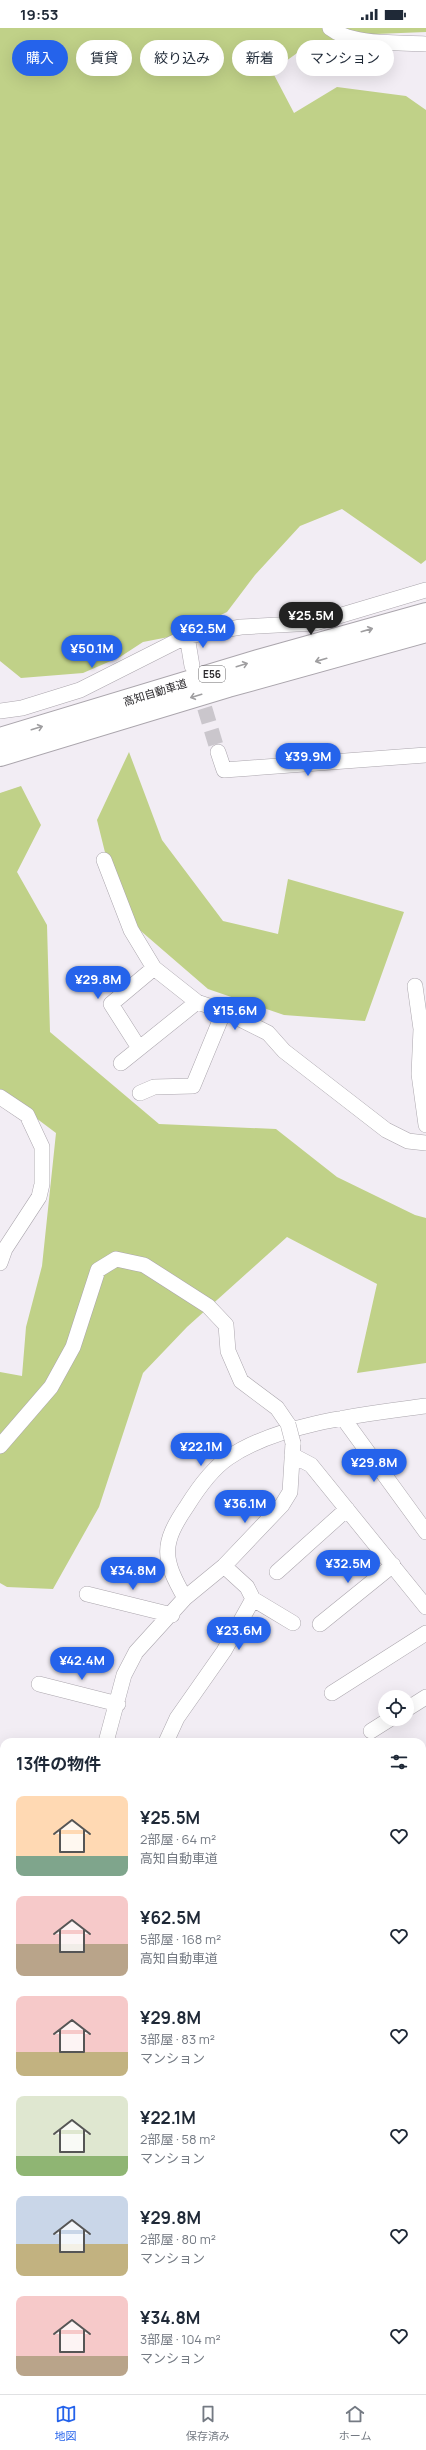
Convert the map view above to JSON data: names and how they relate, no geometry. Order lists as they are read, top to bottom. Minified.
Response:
{"streets":{"highway":["E56","高知自動車道"]},"page":{"status":"19:53","chip":["購入","賃貸","絞り込み","新着","マンション"],"price":["¥25.5M","¥62.5M","¥50.1M","¥39.9M","¥29.8M","¥15.6M","¥22.1M","¥29.8M","¥36.1M","¥32.5M","¥34.8M","¥23.6M","¥42.4M"],"heading":"13件の物件","list":[{"name":"¥25.5M","note":"2部屋 · 64 m² · 高知自動車道"},{"name":"¥62.5M","note":"5部屋 · 168 m² · 高知自動車道"},{"name":"¥29.8M","note":"3部屋 · 83 m² · マンション"},{"name":"¥22.1M","note":"2部屋 · 58 m² · マンション"},{"name":"¥29.8M","note":"2部屋 · 80 m² · マンション"},{"name":"¥34.8M","note":"3部屋 · 104 m² · マンション"}],"tabs":["地図","保存済み","ホーム"]}}
